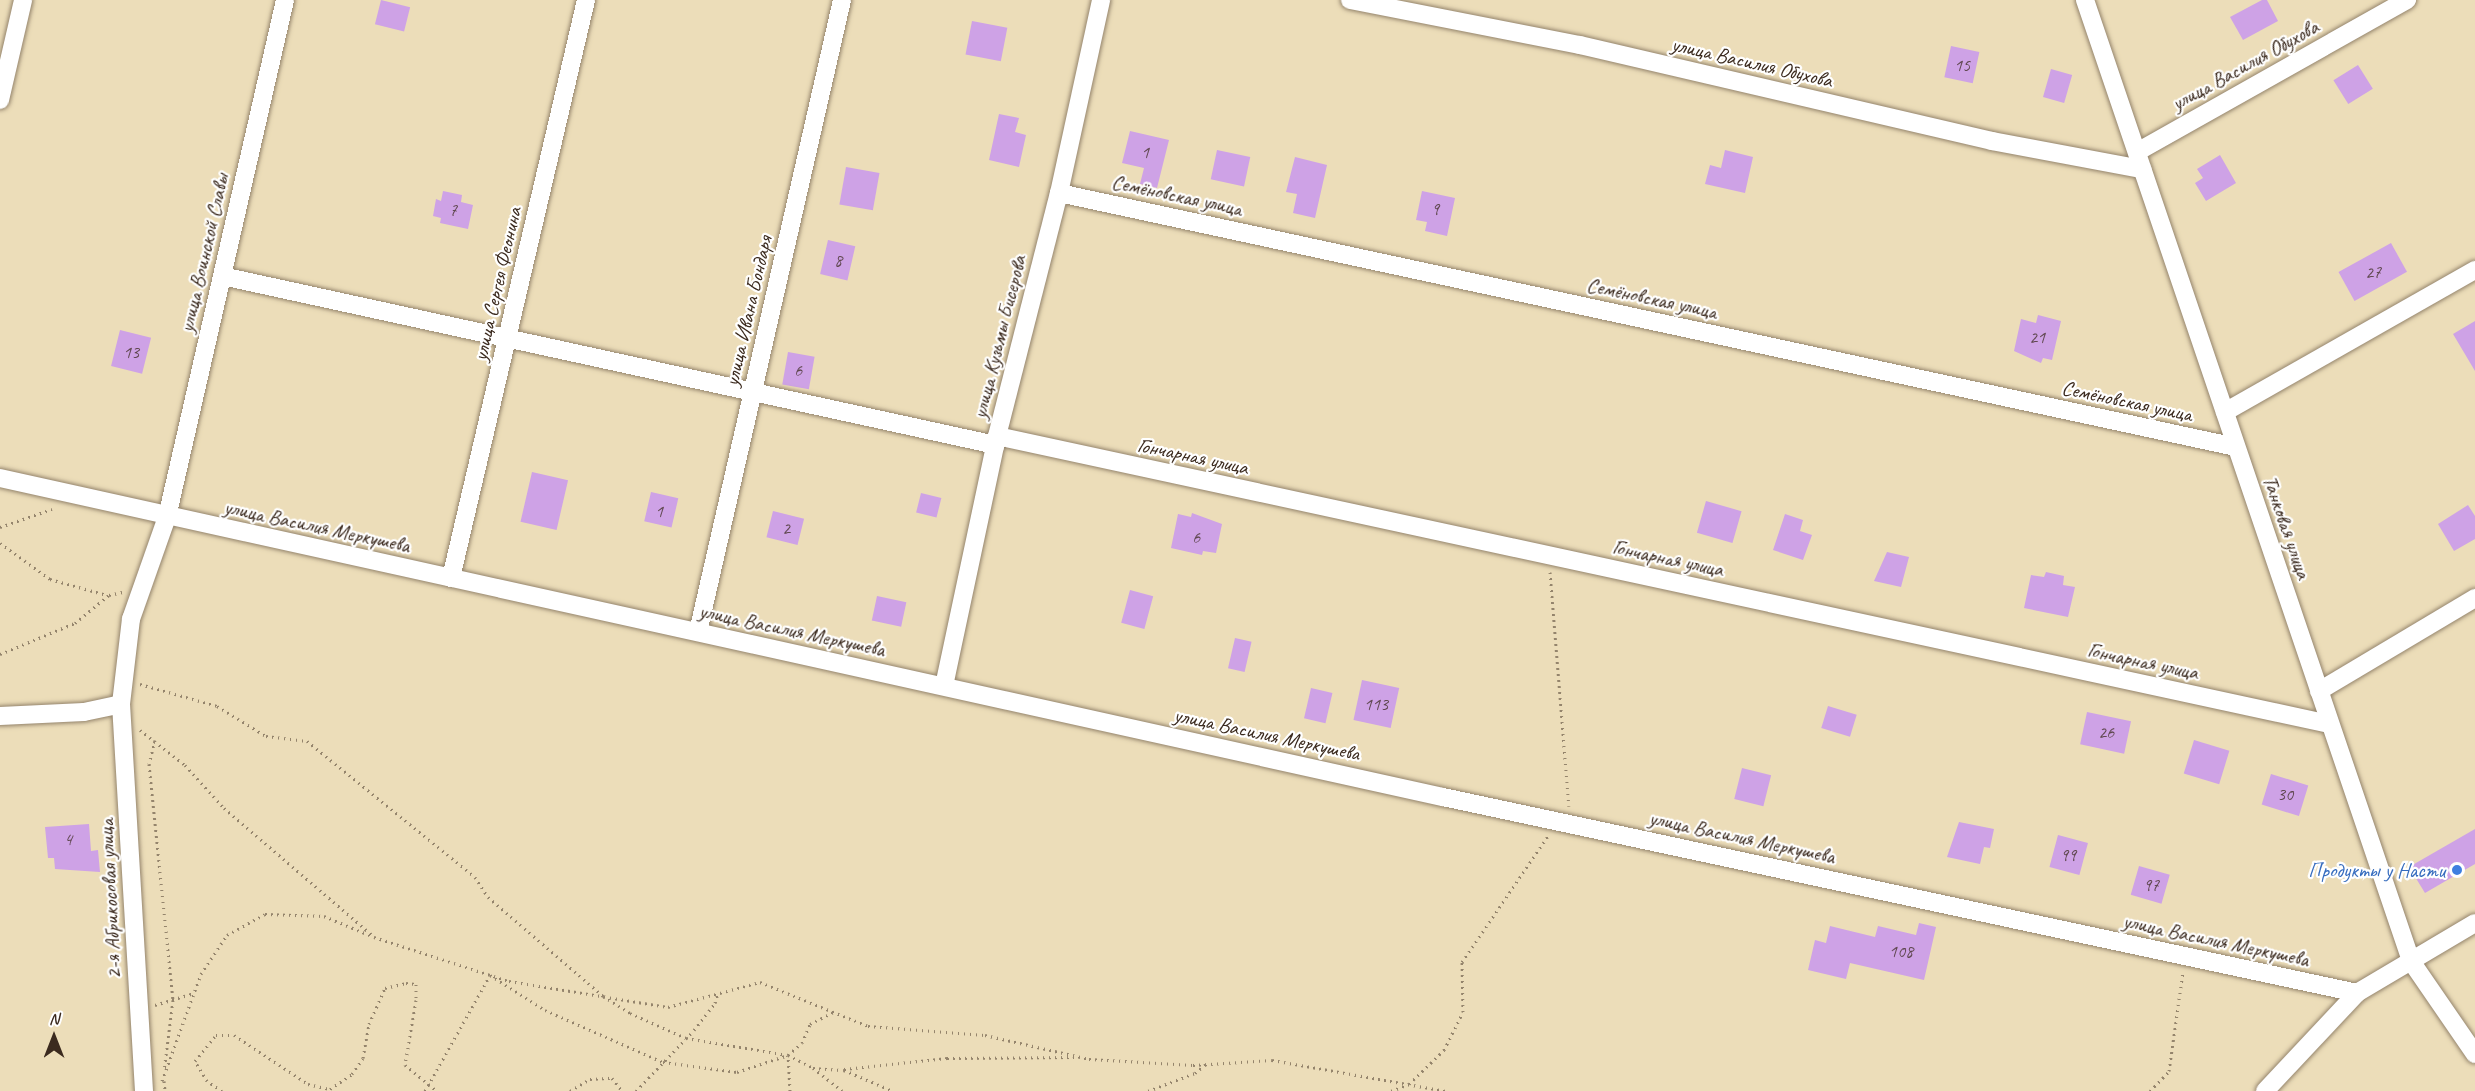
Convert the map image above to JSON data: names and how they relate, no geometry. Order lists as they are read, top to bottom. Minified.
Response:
{"streets":{"street":["улица Василия Обухова","Семёновская улица","улица Воинской Славы","улица Сергея Феонина","улица Ивана Бондаря","улица Кузьмы Бисерова","Гончарная улица","улица Василия Меркушева","Танковая улица","2-я Абрикосовая улица"]},"crossings":[["улица Василия Обухова","Танковая улица"],["Семёновская улица","улица Кузьмы Бисерова"],["Семёновская улица","Танковая улица"],["улица Воинской Славы","Гончарная улица"],["улица Воинской Славы","улица Василия Меркушева"],["улица Воинской Славы","2-я Абрикосовая улица"],["улица Сергея Феонина","Гончарная улица"],["улица Сергея Феонина","улица Василия Меркушева"],["улица Ивана Бондаря","Гончарная улица"],["улица Ивана Бондаря","улица Василия Меркушева"],["улица Кузьмы Бисерова","Гончарная улица"],["улица Кузьмы Бисерова","улица Василия Меркушева"],["Гончарная улица","Танковая улица"]],"places":["Продукты у Насти"],"house_numbers":["15","1","9","7","8","27","21","13","6","1","2","6","113","26","30","4","99","97","108"],"north":"top"}
